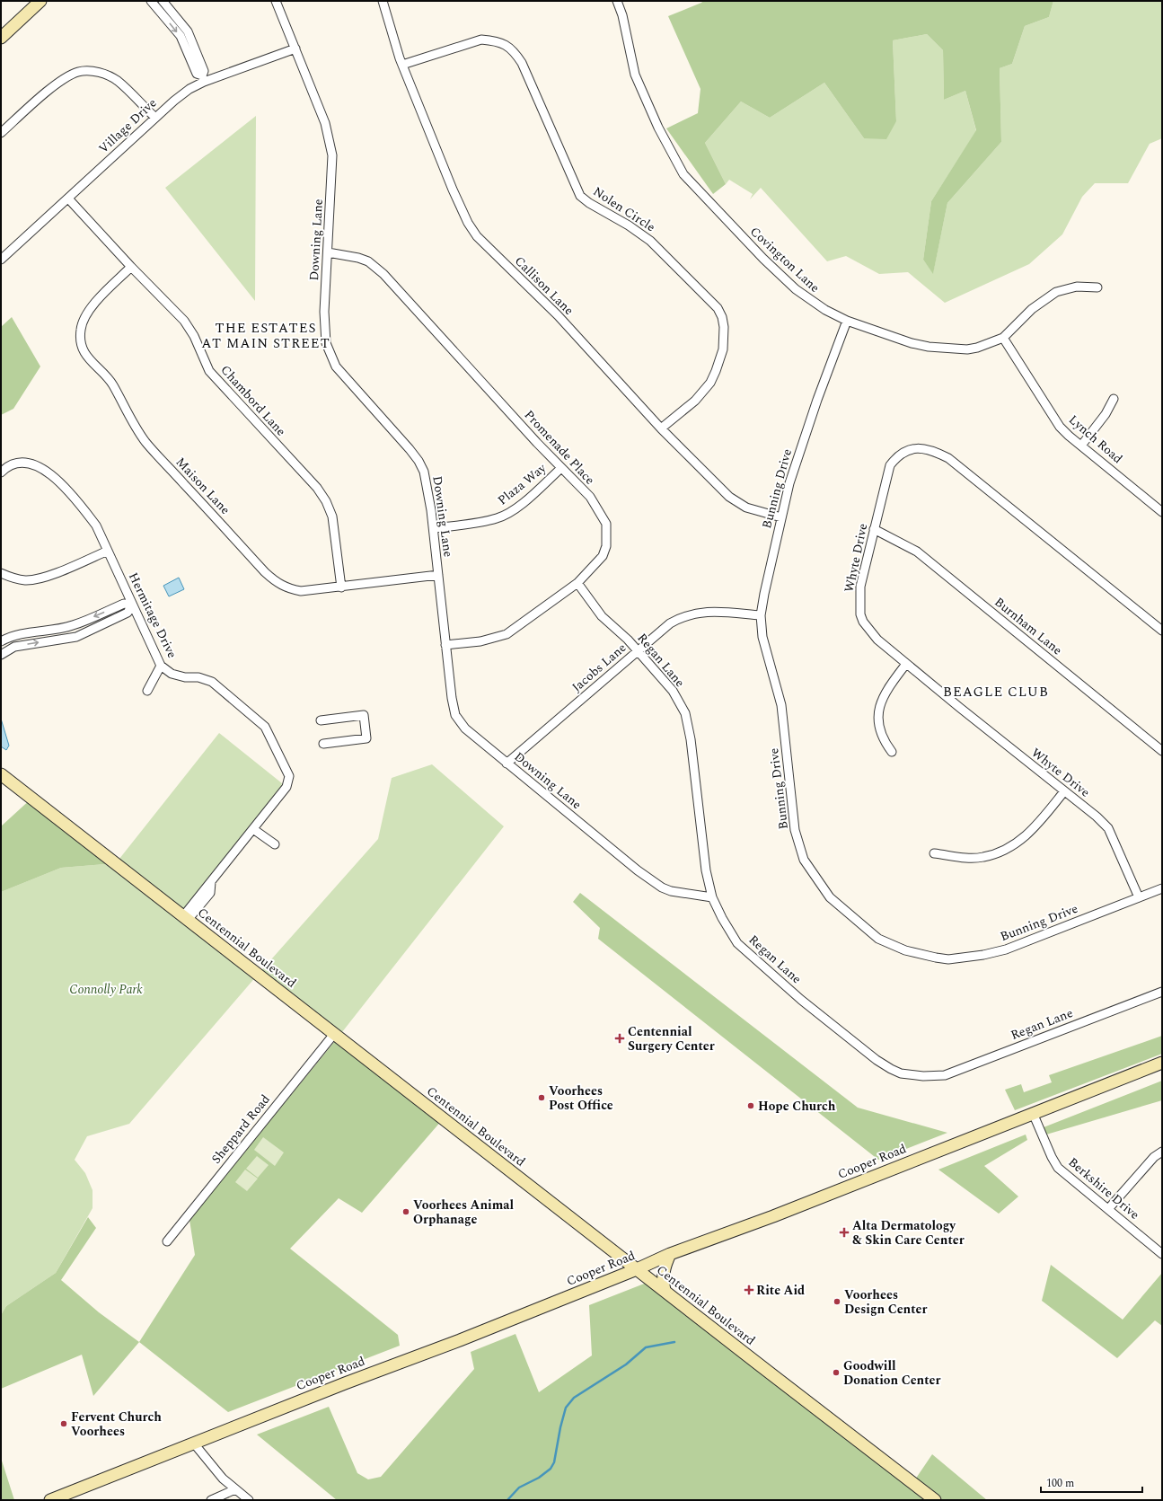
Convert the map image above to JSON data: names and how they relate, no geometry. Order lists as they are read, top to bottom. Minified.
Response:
{"streets":{"street":["Village Drive","Nolen Circle","Downing Lane","Covington Lane","Callison Lane","Chambord Lane","Lynch Road","Promenade Place","Plaza Way","Maison Lane","Bunning Drive","Whyte Drive","Hermitage Drive","Burnham Lane","Regan Lane","Jacobs Lane","Centennial Boulevard","Sheppard Road","Cooper Road","Berkshire Drive"]},"crossings":[["Village Drive","Downing Lane"],["Village Drive","Chambord Lane"],["Nolen Circle","Callison Lane"],["Downing Lane","Promenade Place"],["Downing Lane","Plaza Way"],["Downing Lane","Maison Lane"],["Downing Lane","Regan Lane"],["Downing Lane","Jacobs Lane"],["Covington Lane","Lynch Road"],["Covington Lane","Bunning Drive"],["Callison Lane","Bunning Drive"],["Chambord Lane","Maison Lane"],["Promenade Place","Plaza Way"],["Promenade Place","Regan Lane"],["Bunning Drive","Whyte Drive"],["Bunning Drive","Jacobs Lane"],["Whyte Drive","Burnham Lane"],["Hermitage Drive","Centennial Boulevard"],["Regan Lane","Jacobs Lane"],["Centennial Boulevard","Sheppard Road"],["Centennial Boulevard","Cooper Road"],["Cooper Road","Berkshire Drive"]],"districts":["THE ESTATES AT MAIN STREET","BEAGLE CLUB"],"parks":["Connolly Park"],"places":{"health":["Centennial Surgery Center","Alta Dermatology & Skin Care Center","Rite Aid"],"other":["Voorhees Post Office","Hope Church","Voorhees Animal Orphanage","Voorhees Design Center","Goodwill Donation Center","Fervent Church Voorhees"]},"scale_bar":"100 m"}
